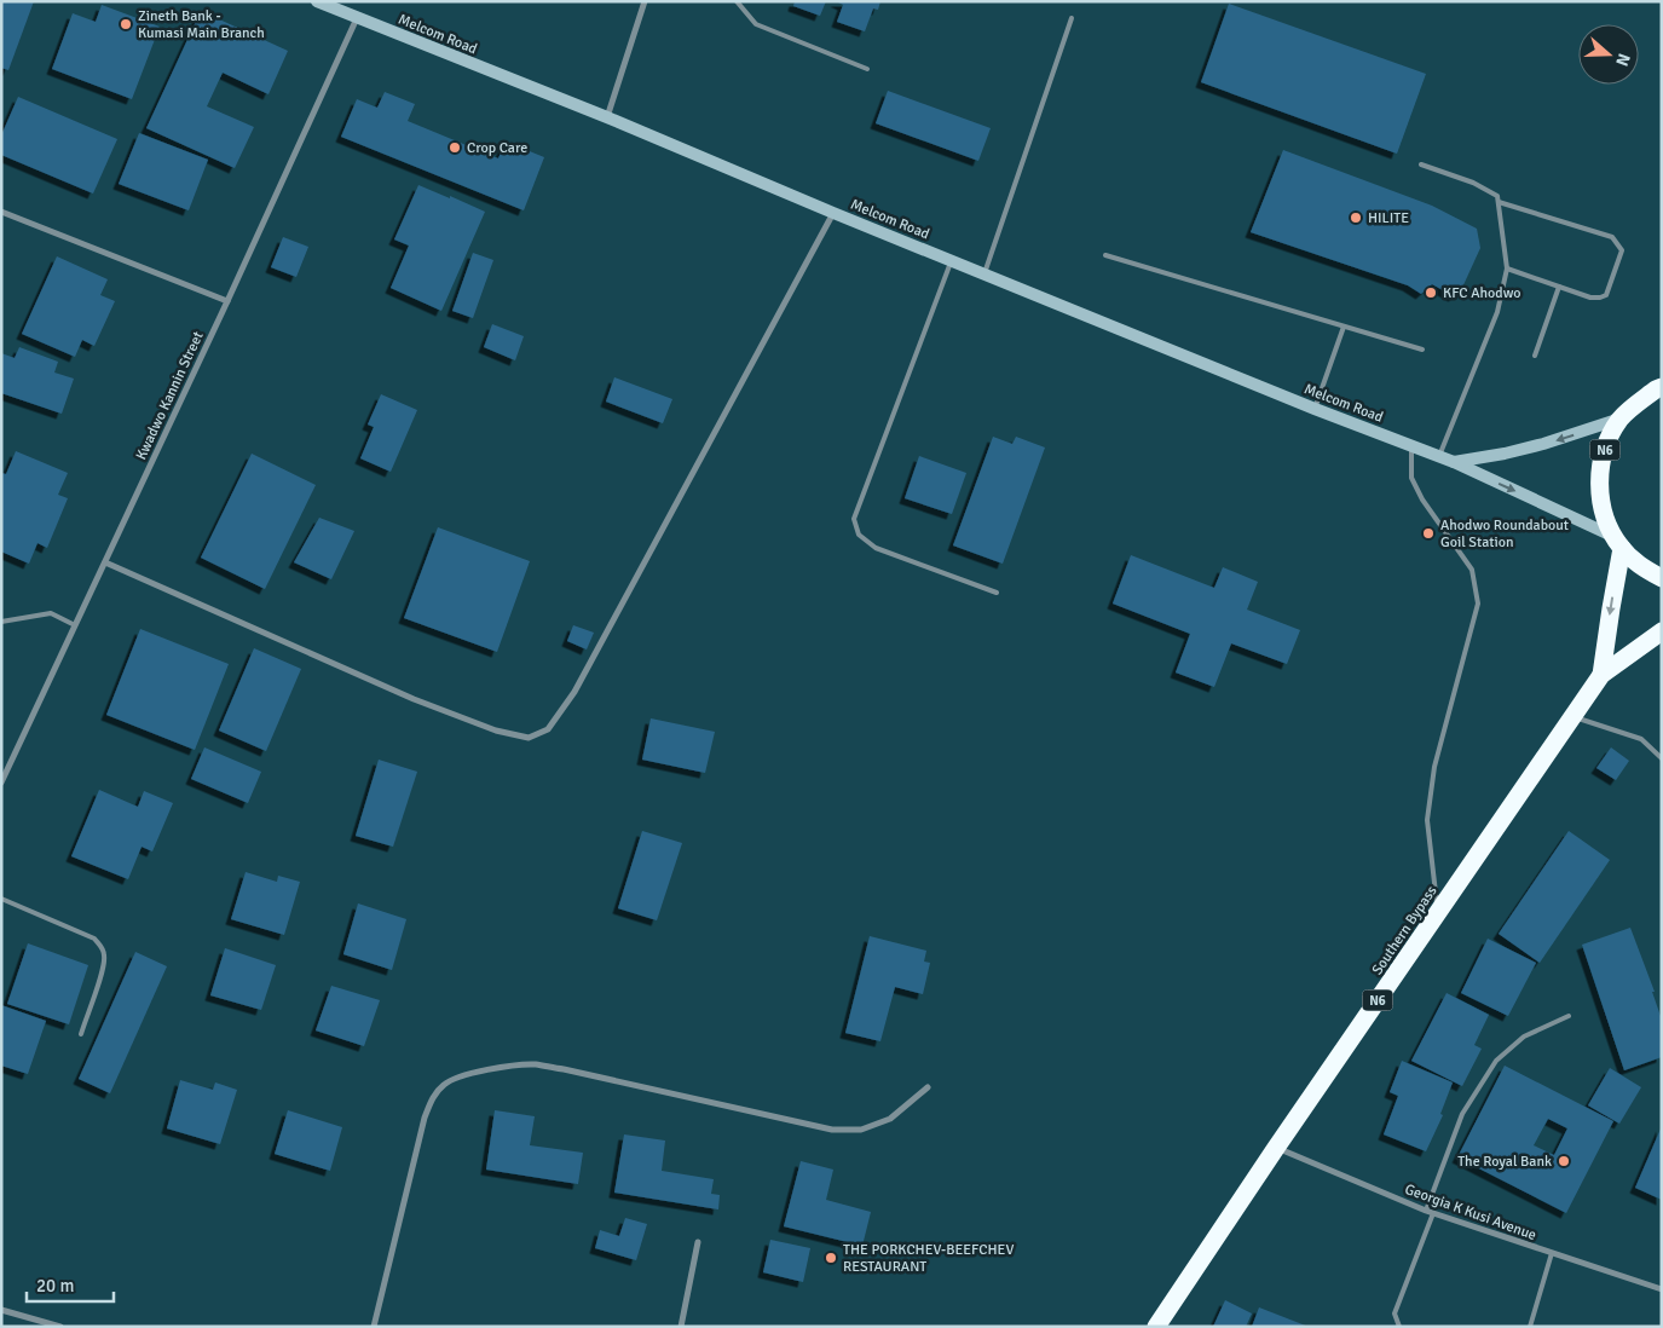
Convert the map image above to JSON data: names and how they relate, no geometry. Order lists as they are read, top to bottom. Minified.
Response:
{"streets":{"highway":["N6","Southern Bypass"],"main road":["Melcom Road"],"street":["Kwadwo Kannin Street","Georgia K Kusi Avenue"]},"crossings":[["Melcom Road","Kwadwo Kannin Street"],["Melcom Road","N6"],["Melcom Road","Southern Bypass"],["N6","Southern Bypass"],["Southern Bypass","Georgia K Kusi Avenue"]],"places":["Zineth Bank - Kumasi Main Branch","Crop Care","HILITE","KFC Ahodwo","Ahodwo Roundabout Goil Station","The Royal Bank","THE PORKCHEV-BEEFCHEV RESTAURANT"],"scale_bar":"20 m","north":"right"}
